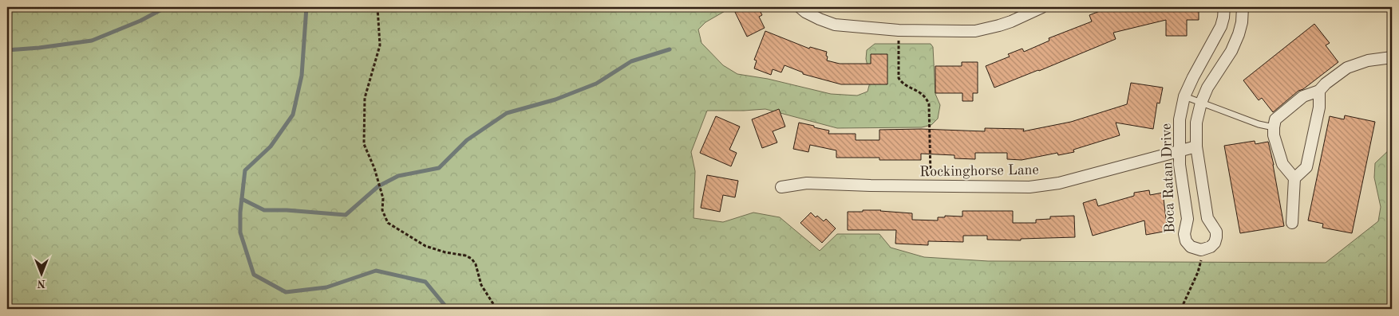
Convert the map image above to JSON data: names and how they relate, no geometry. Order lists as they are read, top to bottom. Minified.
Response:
{"streets":{"street":["Rockinghorse Lane","Boca Ratan Drive"]},"crossings":[["Rockinghorse Lane","Boca Ratan Drive"]],"north":"bottom"}
